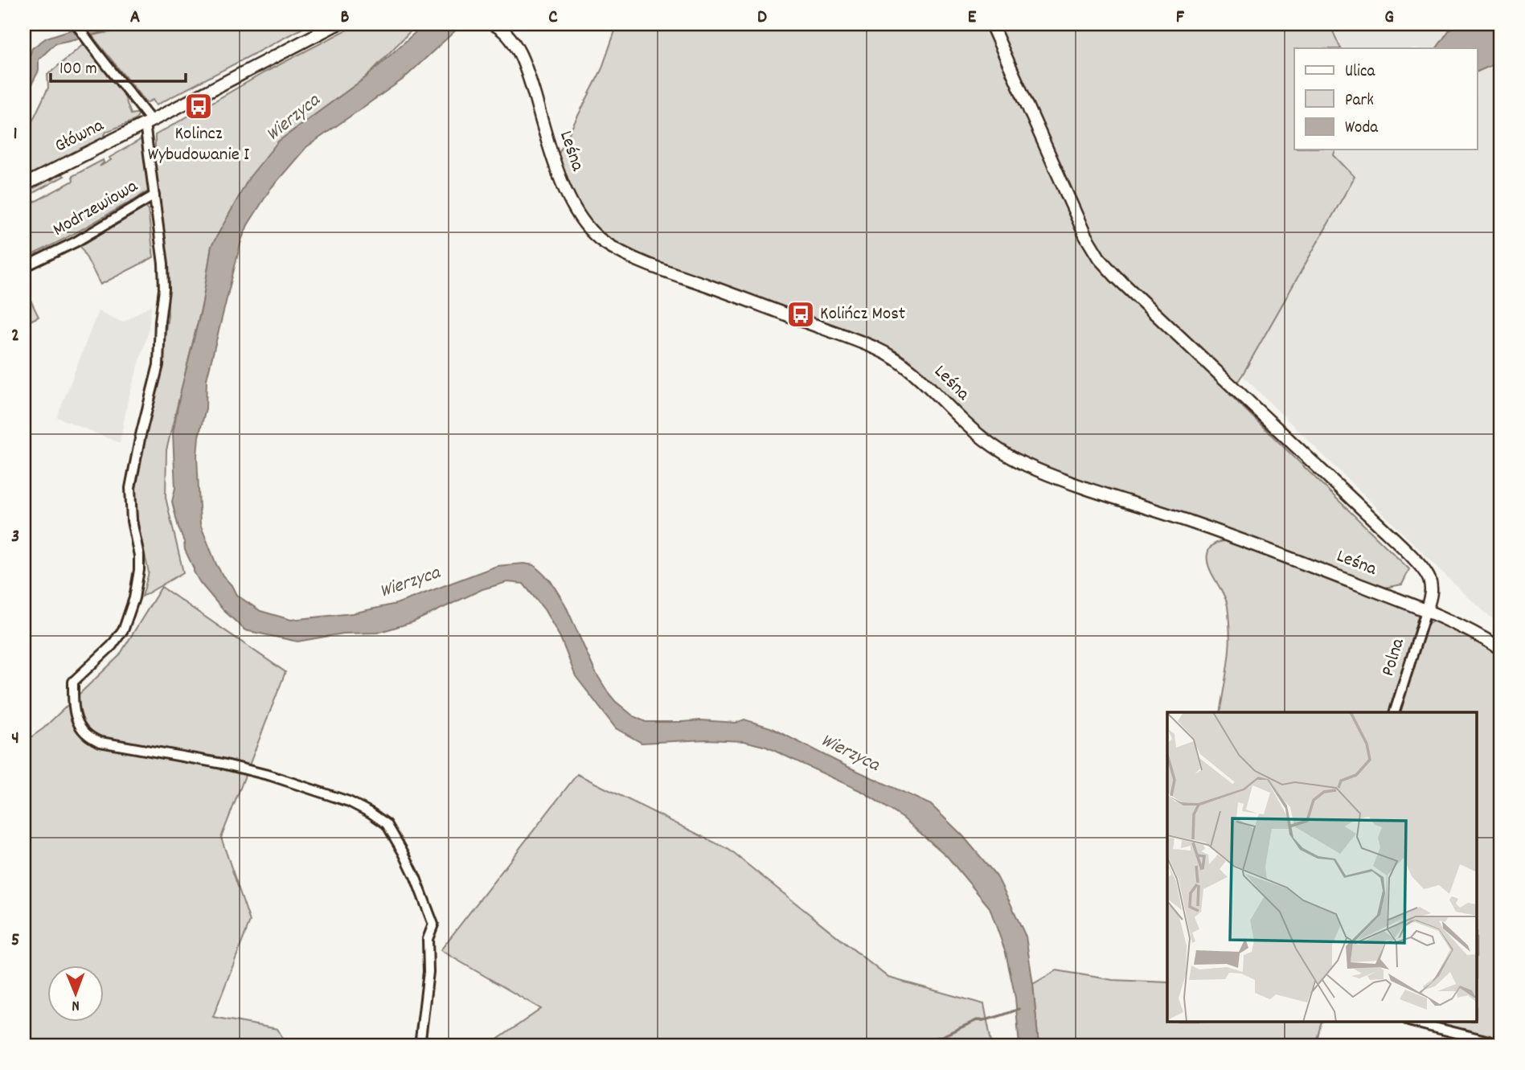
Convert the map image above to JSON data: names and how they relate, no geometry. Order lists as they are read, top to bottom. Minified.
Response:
{"streets":{"street":["Główna","Leśna","Modrzewiowa","Polna"]},"crossings":[["Leśna","Polna"]],"water":["Wierzyca"],"places":{"bus stop":["Kolincz Wybudowanie I","Kolińcz Most"]},"legend":["Ulica","Park","Woda"],"scale_bar":"100 m","north":"bottom","grid":{"columns":["A","B","C","D","E","F","G"],"rows":["1","2","3","4","5"]}}
